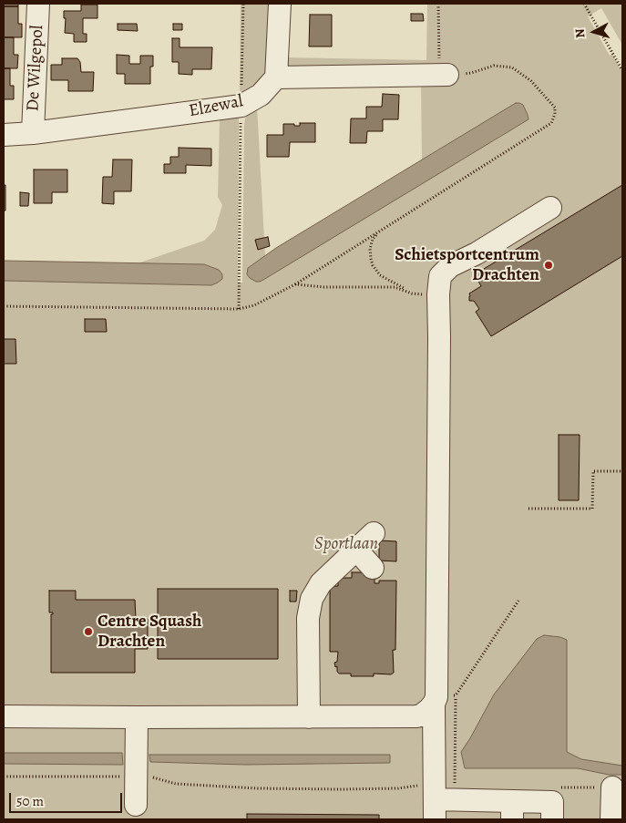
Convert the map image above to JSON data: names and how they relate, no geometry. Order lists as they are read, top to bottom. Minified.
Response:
{"streets":{"street":["De Wilgepol","Elzewal"]},"crossings":[["De Wilgepol","Elzewal"]],"parks":["Sportlaan"],"places":["Schietsportcentrum Drachten","Centre Squash Drachten"],"scale_bar":"50 m","north":"left"}
